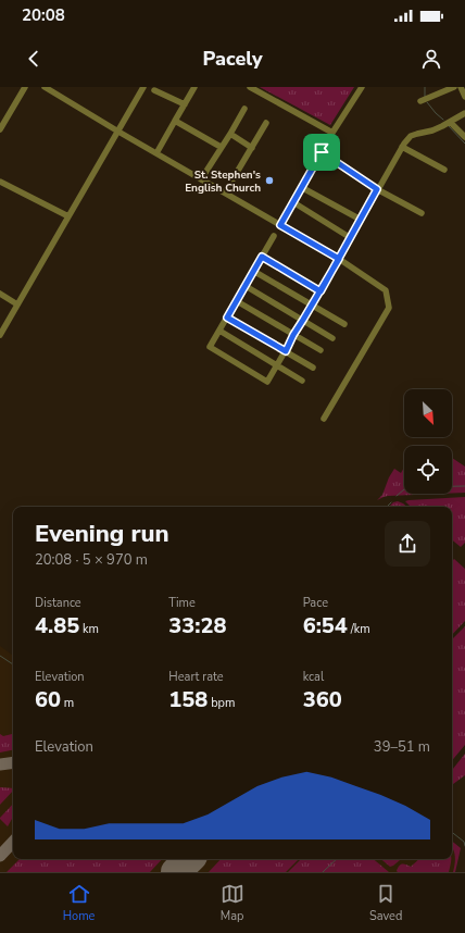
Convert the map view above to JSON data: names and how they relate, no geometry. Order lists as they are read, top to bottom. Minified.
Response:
{"places":["St. Stephen's English Church"],"north":"bottom right","page":{"status":"20:08","header":"Pacely","heading":["Evening run","20:08 · 5 × 970 m"],"stats":[["Distance","4.85 km"],["Time","33:28"],["Pace","6:54 /km"],["Elevation","60 m"],["Heart rate","158 bpm"],["kcal","360"]],"chart":["Elevation","39–51 m"],"tabs":["Home","Map","Saved"]}}
